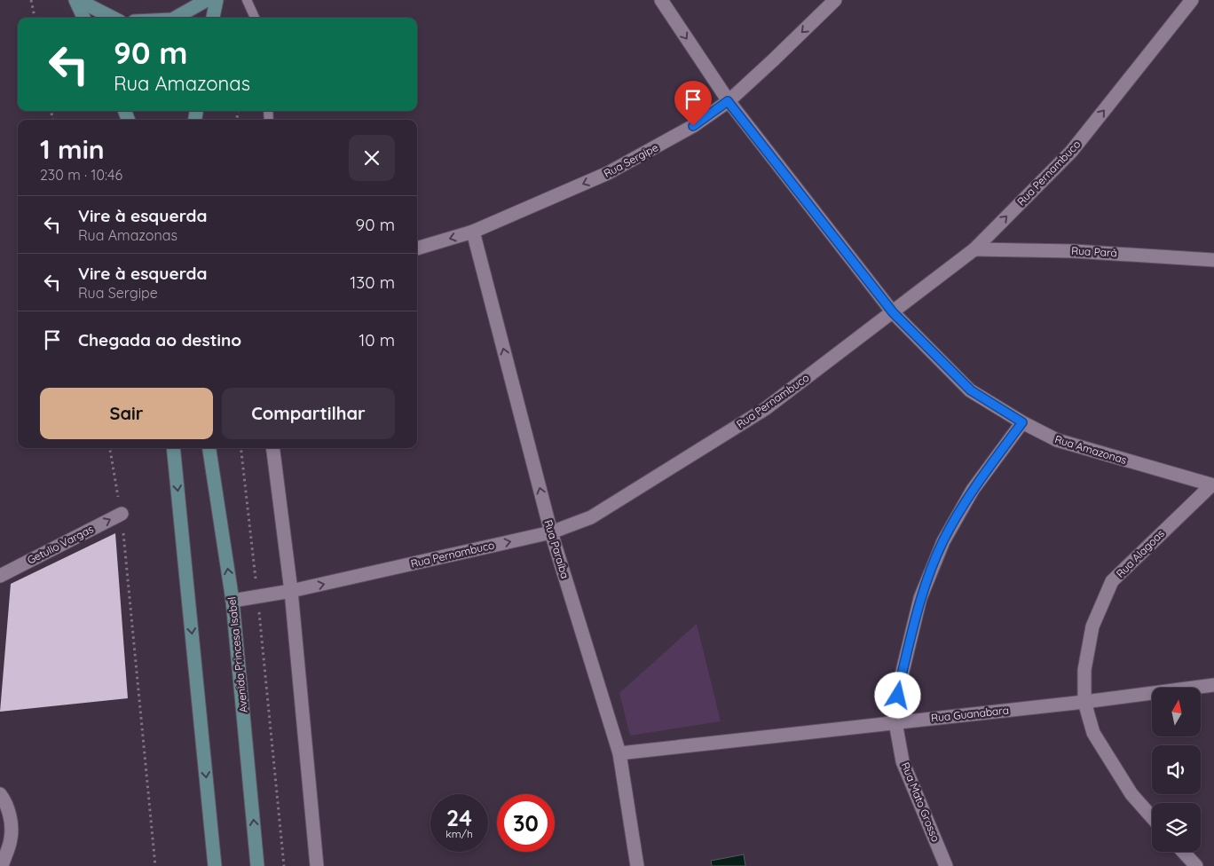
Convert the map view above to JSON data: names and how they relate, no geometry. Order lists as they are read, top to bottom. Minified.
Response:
{"streets":{"main road":["Avenida Princesa Isabel"],"street":["Rua Sergipe","Rua Pernambuco","Rua Pará","Rua Amazonas","Getulio Vargas","Rua Paraíba","Rua Alagoas","Rua Guanabara","Rua Mato Grosso"]},"crossings":[["Rua Sergipe","Rua Amazonas"],["Rua Sergipe","Rua Paraíba"],["Rua Pernambuco","Rua Pará"],["Rua Pernambuco","Rua Amazonas"],["Rua Pernambuco","Rua Paraíba"],["Rua Pernambuco","Avenida Princesa Isabel"],["Rua Amazonas","Rua Alagoas"],["Rua Amazonas","Rua Mato Grosso"],["Rua Paraíba","Rua Guanabara"],["Rua Alagoas","Rua Guanabara"],["Rua Guanabara","Rua Mato Grosso"]],"one_way":["Rua Sergipe","Rua Pernambuco","Getulio Vargas","Rua Paraíba"],"north":"top","page":{"turn":["90 m","Rua Amazonas"],"heading":["1 min","230 m · 10:46"],"list":[{"name":"Vire à esquerda","note":"Rua Amazonas","value":"90 m"},{"name":"Vire à esquerda","note":"Rua Sergipe","value":"130 m"},{"name":"Chegada ao destino","value":"10 m"}],"buttons":["Sair","Compartilhar"],"speed":"24 km/h","limit":"30"}}
